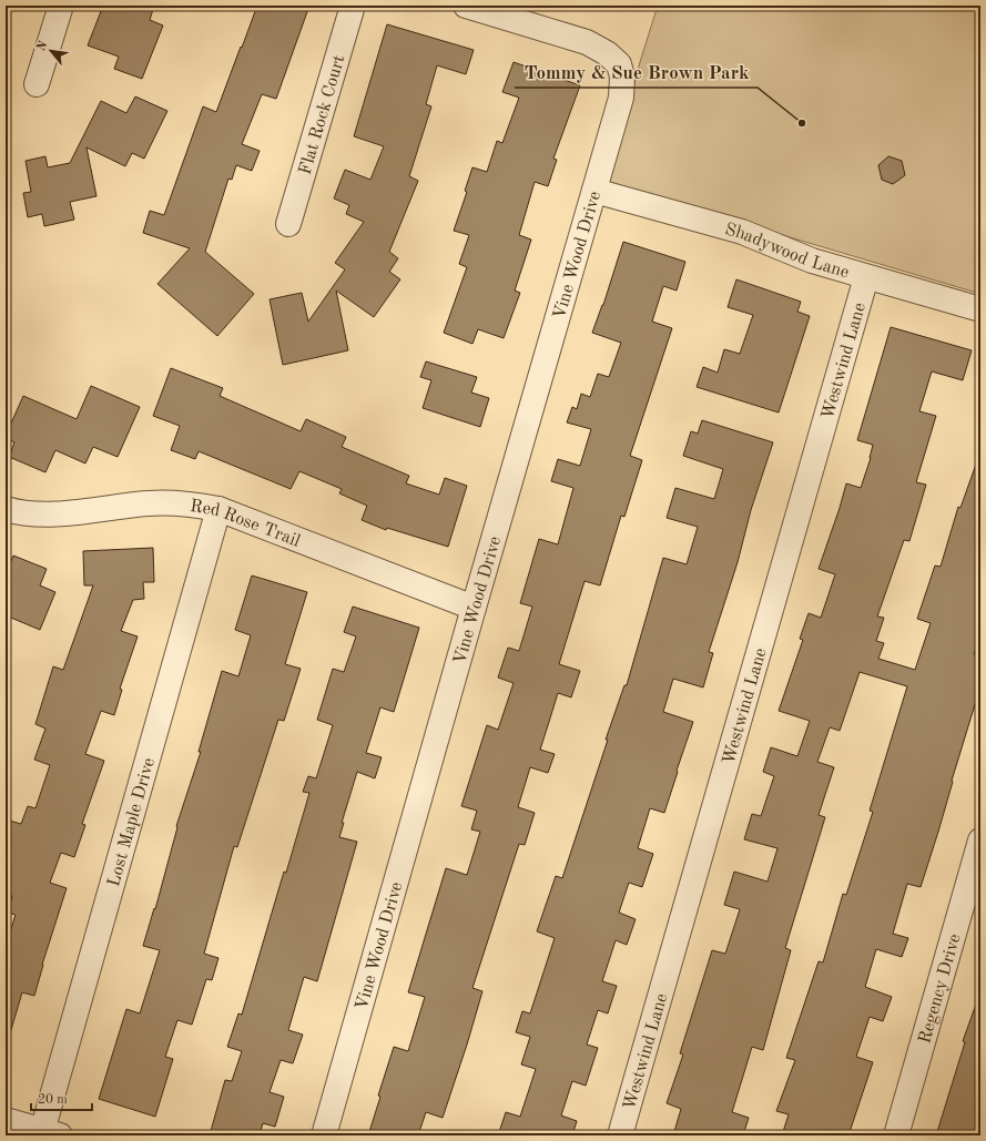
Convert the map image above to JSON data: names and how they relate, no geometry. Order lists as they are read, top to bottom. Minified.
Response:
{"streets":{"street":["Flat Rock Court","Shadywood Lane","Vine Wood Drive","Westwind Lane","Red Rose Trail","Lost Maple Drive","Regency Drive"]},"crossings":[["Shadywood Lane","Vine Wood Drive"],["Shadywood Lane","Westwind Lane"],["Vine Wood Drive","Red Rose Trail"],["Red Rose Trail","Lost Maple Drive"]],"places":["Tommy & Sue Brown Park"],"scale_bar":"20 m","north":"top left"}
